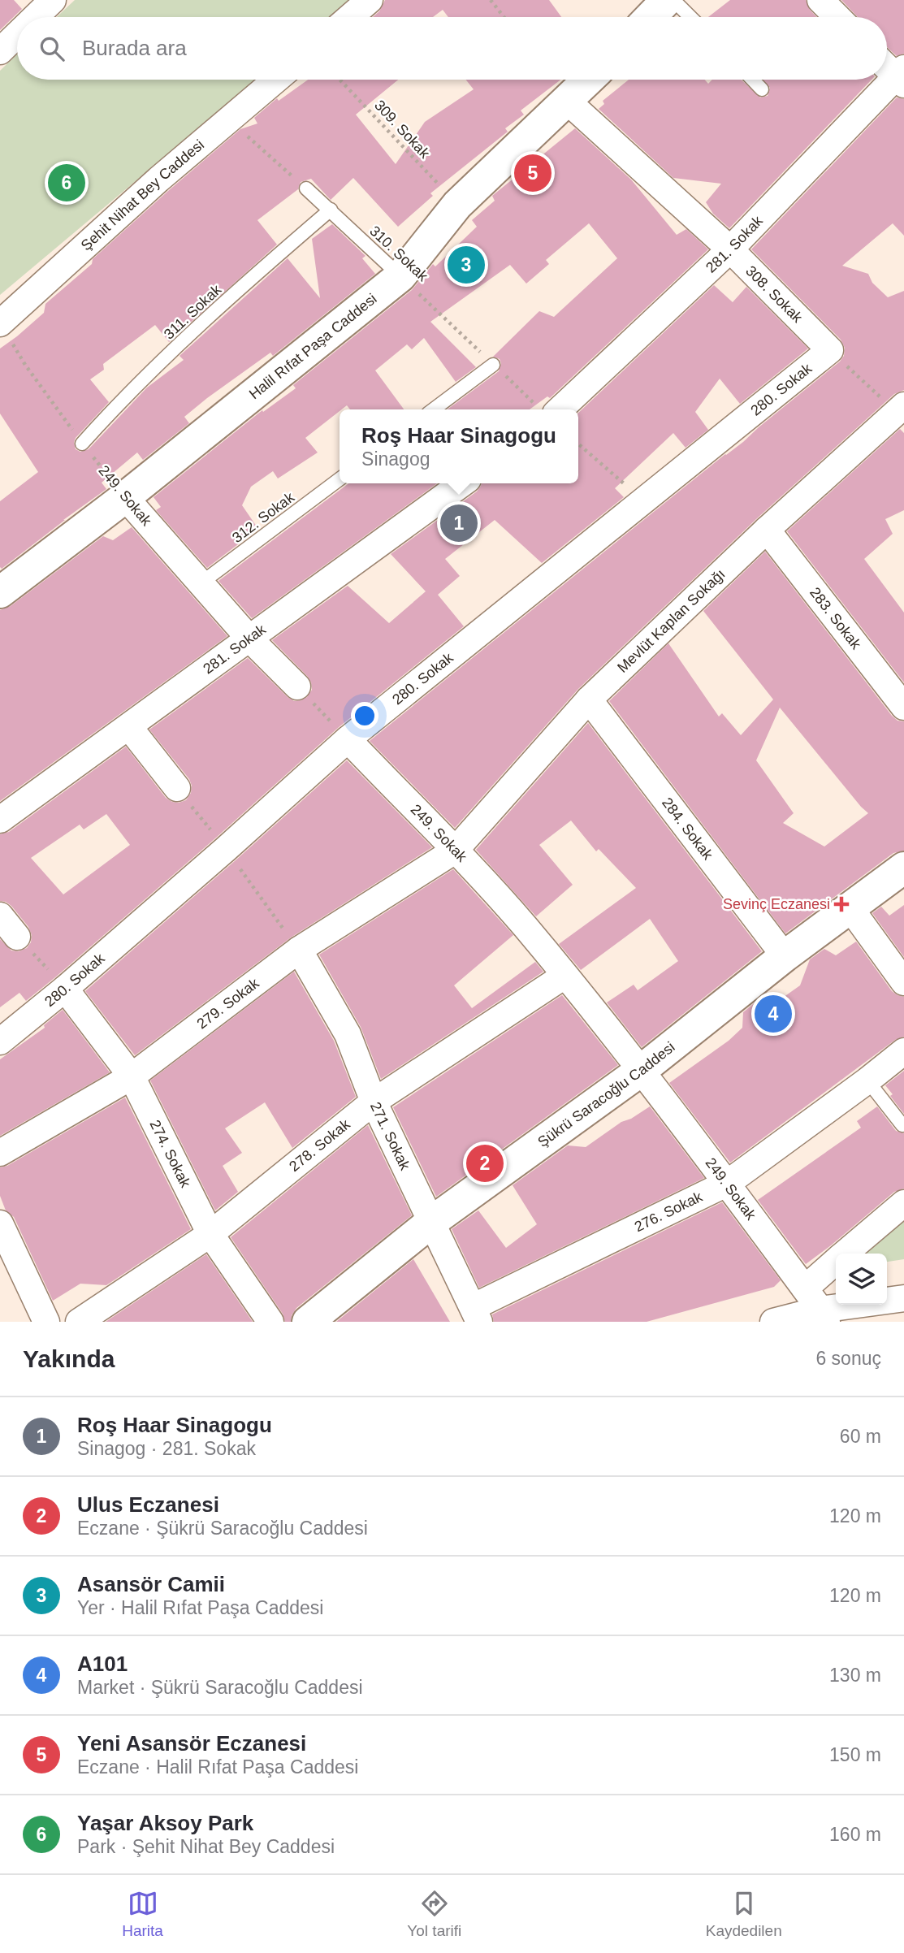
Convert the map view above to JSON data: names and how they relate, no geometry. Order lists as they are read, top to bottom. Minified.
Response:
{"streets":{"street":["Şehit Nihat Bey Caddesi","281. Sokak","308. Sokak","Halil Rıfat Paşa Caddesi","280. Sokak","249. Sokak","283. Sokak","Mevlüt Kaplan Sokağı","284. Sokak","279. Sokak","Şükrü Saracoğlu Caddesi","271. Sokak","278. Sokak","274. Sokak","276. Sokak"],"lane":["310. Sokak","311. Sokak","312. Sokak"],"path":["309. Sokak"]},"crossings":[["309. Sokak","Halil Rıfat Paşa Caddesi"],["281. Sokak","308. Sokak"],["281. Sokak","249. Sokak"],["310. Sokak","311. Sokak"],["310. Sokak","Halil Rıfat Paşa Caddesi"],["308. Sokak","Halil Rıfat Paşa Caddesi"],["308. Sokak","280. Sokak"],["311. Sokak","249. Sokak"],["Halil Rıfat Paşa Caddesi","249. Sokak"],["280. Sokak","249. Sokak"],["280. Sokak","274. Sokak"],["249. Sokak","312. Sokak"],["249. Sokak","Mevlüt Kaplan Sokağı"],["249. Sokak","279. Sokak"],["249. Sokak","Şükrü Saracoğlu Caddesi"],["249. Sokak","278. Sokak"],["249. Sokak","276. Sokak"],["283. Sokak","Mevlüt Kaplan Sokağı"],["Mevlüt Kaplan Sokağı","284. Sokak"],["Mevlüt Kaplan Sokağı","279. Sokak"],["284. Sokak","Şükrü Saracoğlu Caddesi"],["279. Sokak","271. Sokak"],["279. Sokak","274. Sokak"],["Şükrü Saracoğlu Caddesi","271. Sokak"],["271. Sokak","278. Sokak"],["271. Sokak","276. Sokak"],["278. Sokak","274. Sokak"]],"places":{"health":["Sevinç Eczanesi"]},"page":{"search":"Burada ara","pins":["5","6","3","1","4","2"],"popup":["Roş Haar Sinagogu","Sinagog"],"heading":["Yakında","6 sonuç"],"list":[{"mark":"1","name":"Roş Haar Sinagogu","note":"Sinagog · 281. Sokak","value":"60 m"},{"mark":"2","name":"Ulus Eczanesi","note":"Eczane · Şükrü Saracoğlu Caddesi","value":"120 m"},{"mark":"3","name":"Asansör Camii","note":"Yer · Halil Rıfat Paşa Caddesi","value":"120 m"},{"mark":"4","name":"A101","note":"Market · Şükrü Saracoğlu Caddesi","value":"130 m"},{"mark":"5","name":"Yeni Asansör Eczanesi","note":"Eczane · Halil Rıfat Paşa Caddesi","value":"150 m"},{"mark":"6","name":"Yaşar Aksoy Park","note":"Park · Şehit Nihat Bey Caddesi","value":"160 m"}],"nav":["Harita","Yol tarifi","Kaydedilen"]}}
